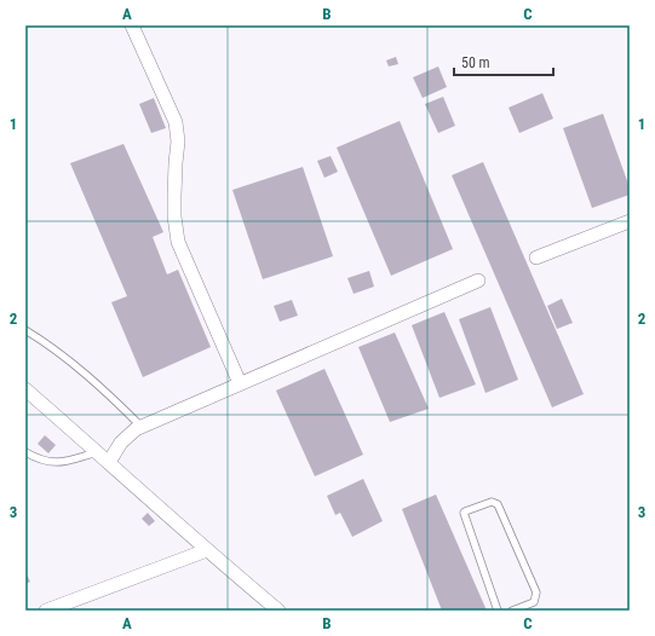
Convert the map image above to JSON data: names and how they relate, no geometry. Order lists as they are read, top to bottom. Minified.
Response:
{"scale_bar":"50 m","grid":{"columns":["A","B","C"],"rows":["1","2","3"]}}
